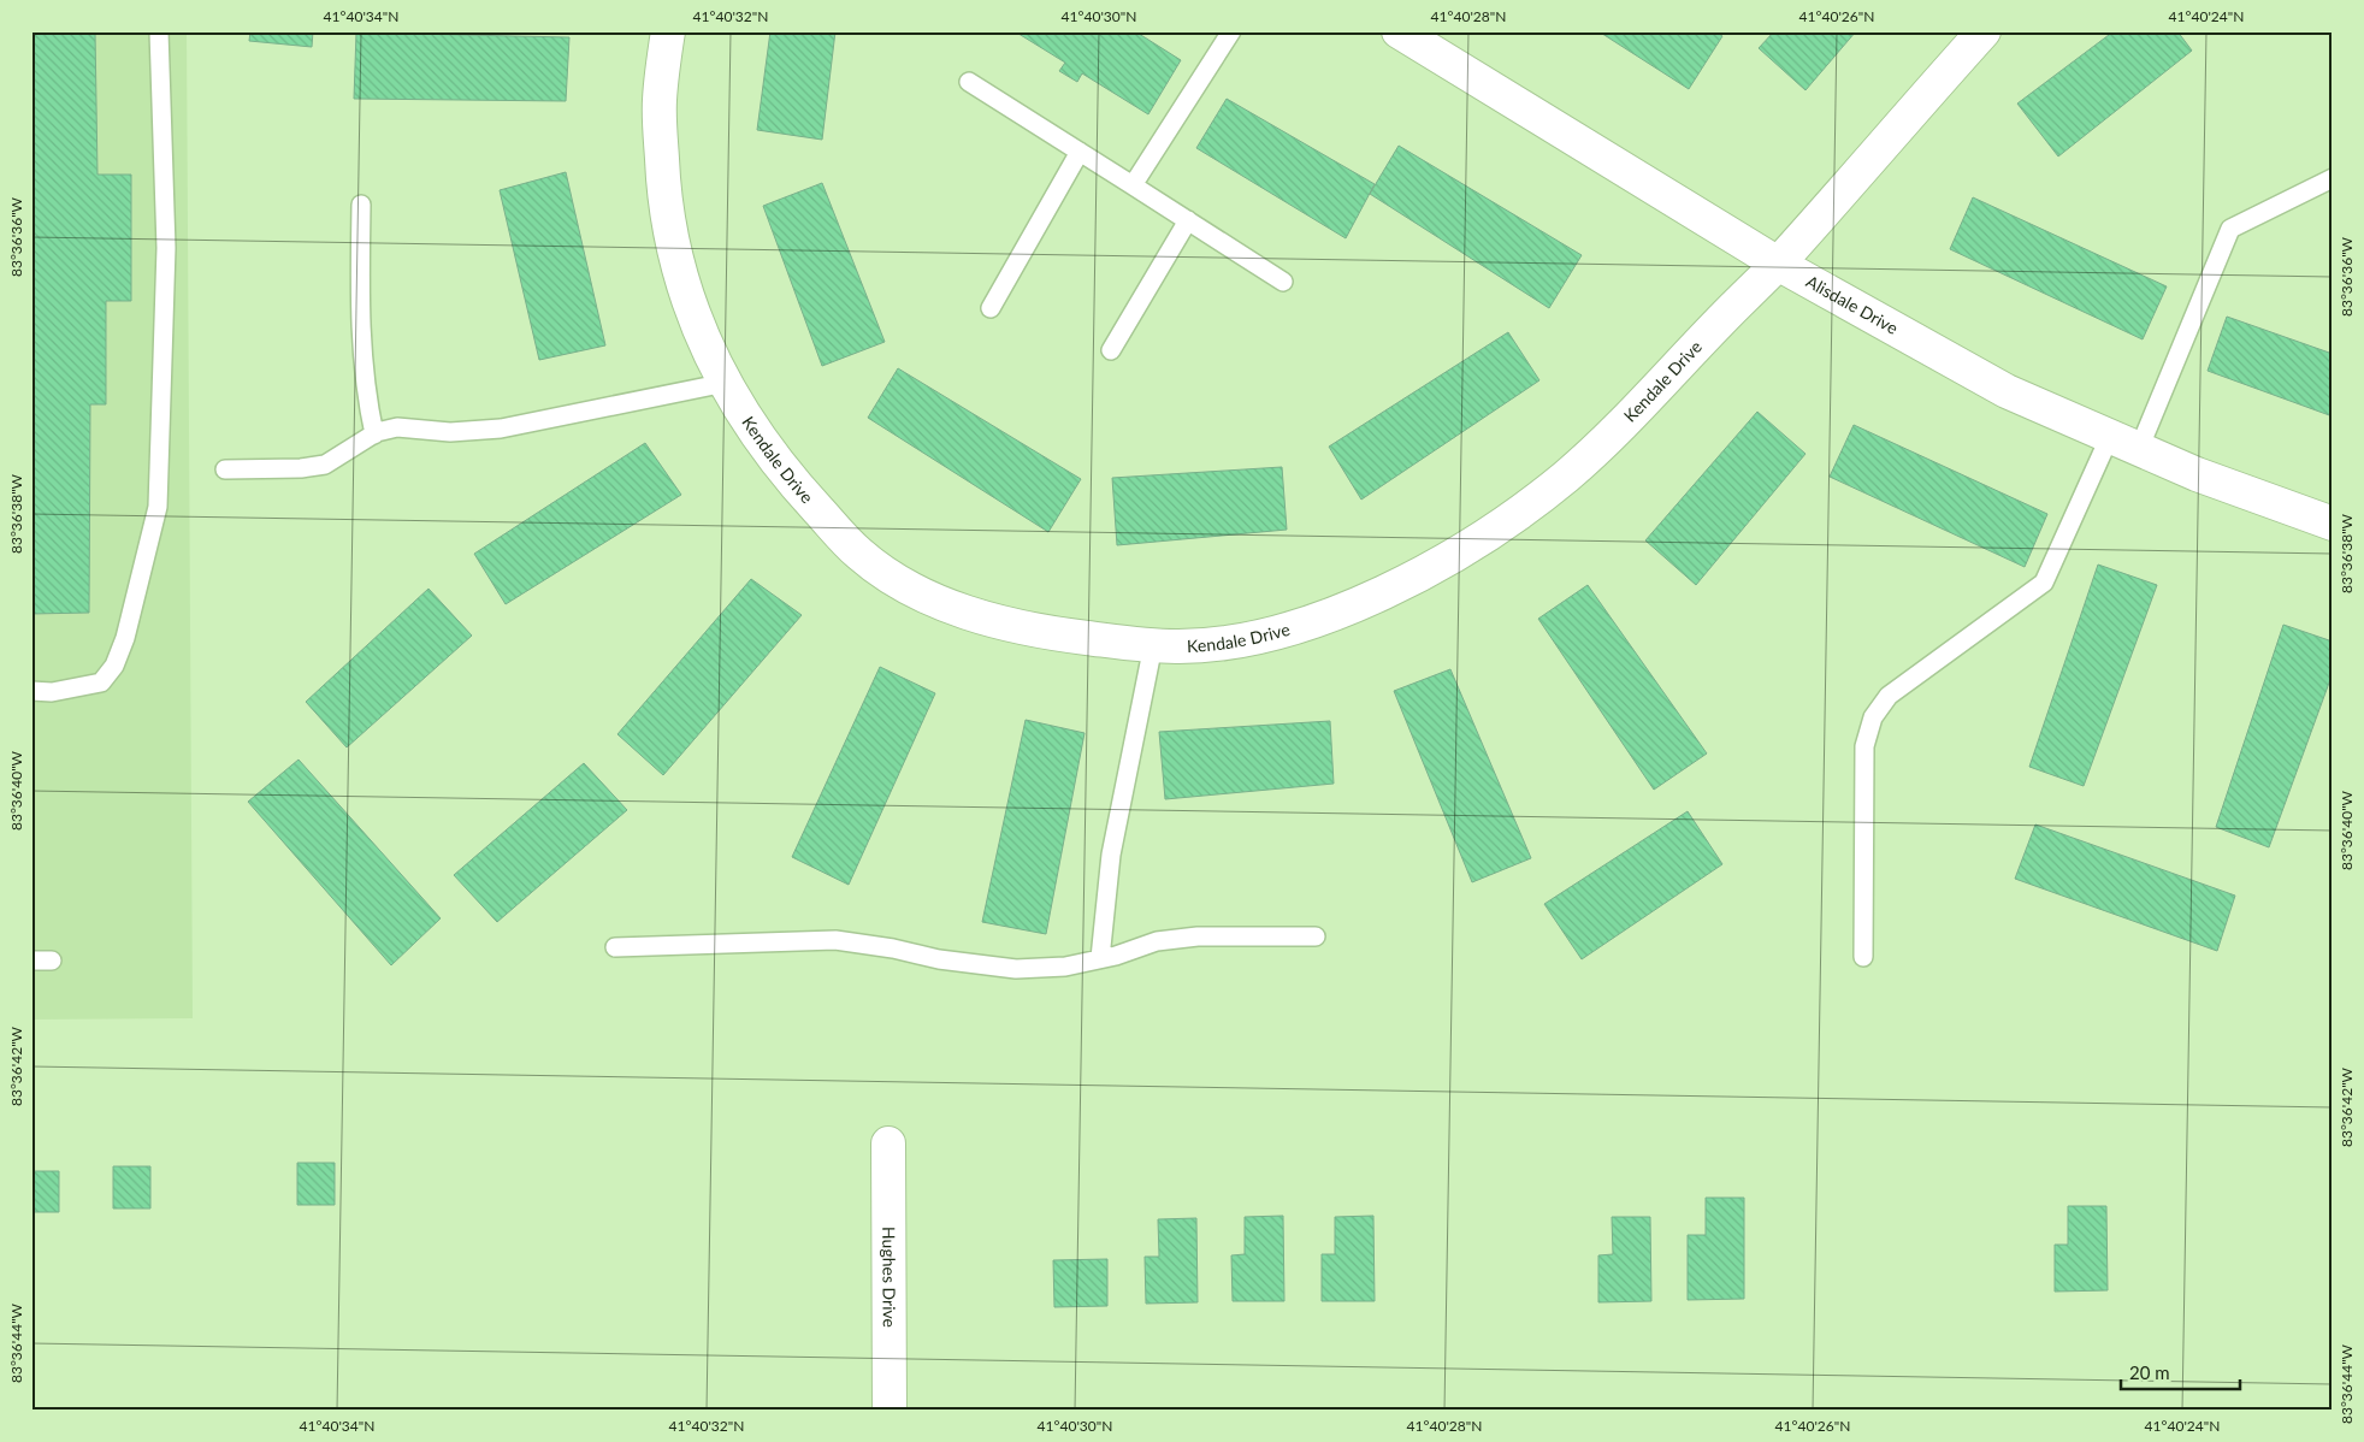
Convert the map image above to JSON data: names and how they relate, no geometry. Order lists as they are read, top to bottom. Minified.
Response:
{"streets":{"street":["Alisdale Drive","Kendale Drive","Hughes Drive"]},"crossings":[["Alisdale Drive","Kendale Drive"]],"scale_bar":"20 m","coordinates":["41°40'34\"N","41°40'32\"N","41°40'30\"N","41°40'28\"N","41°40'26\"N","41°40'24\"N","83°36'36\"W","83°36'38\"W","83°36'40\"W","83°36'42\"W","83°36'44\"W"]}
